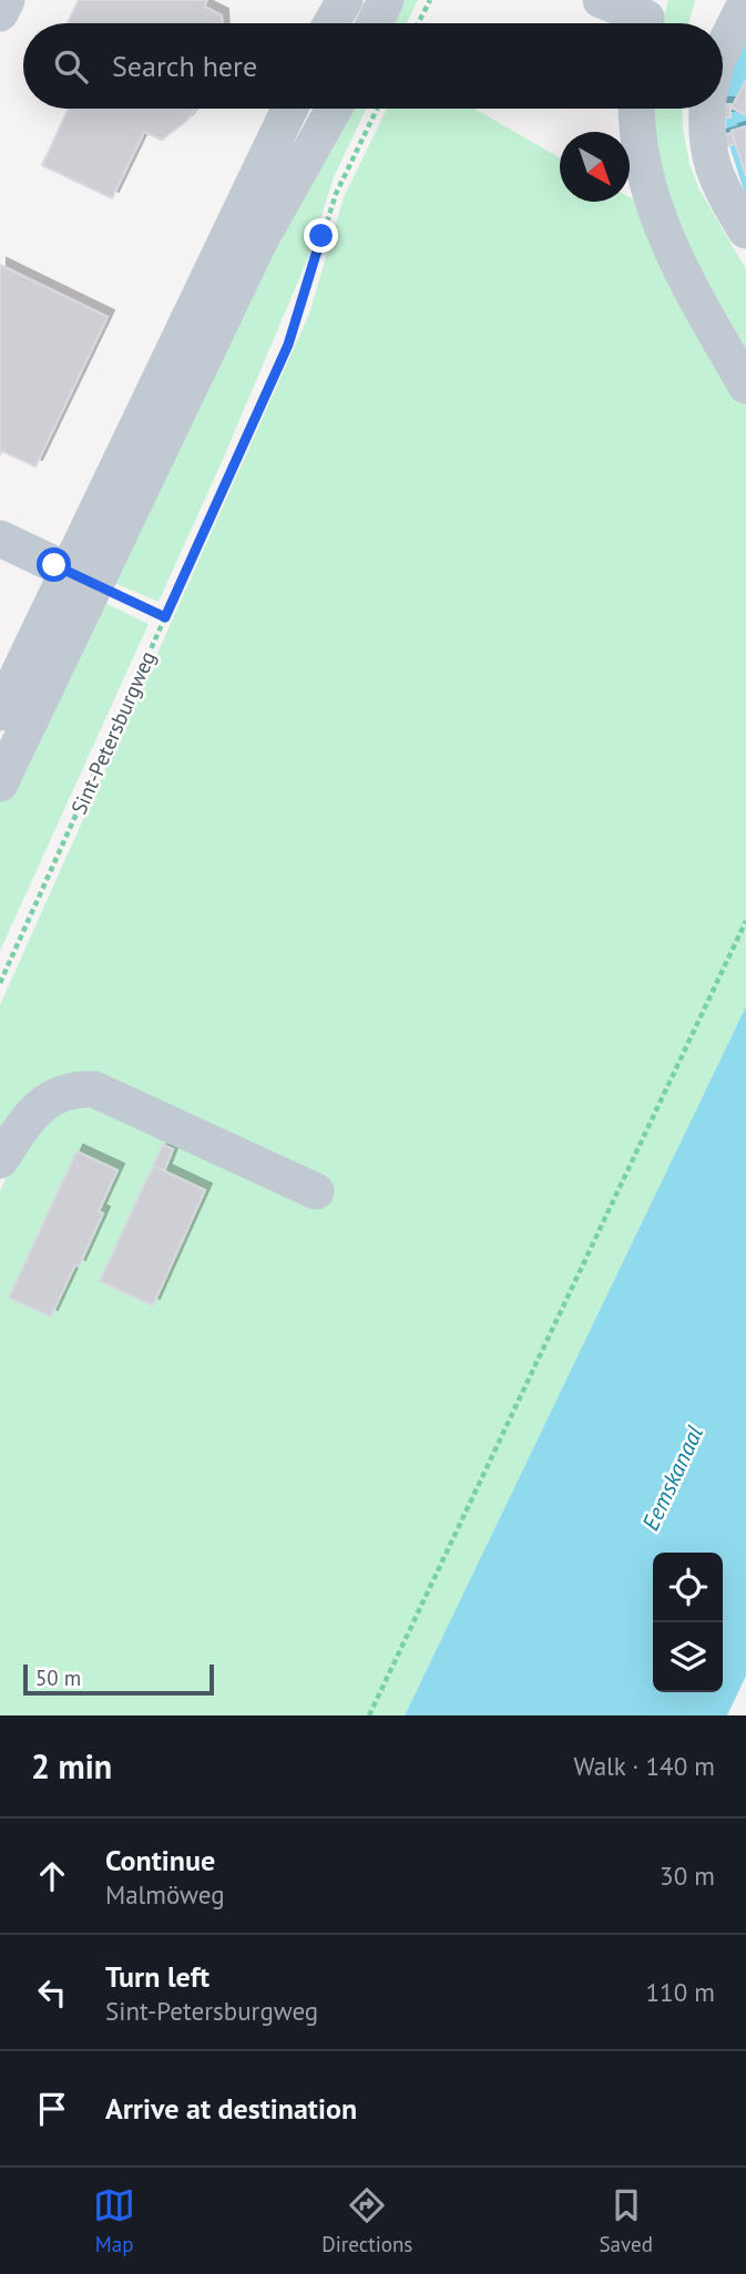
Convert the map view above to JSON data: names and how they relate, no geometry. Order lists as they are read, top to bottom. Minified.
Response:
{"streets":{"path":["Sint-Petersburgweg"]},"water":["Eemskanaal"],"scale_bar":"50 m","north":"bottom right","page":{"search":"Search here","scale":"50 m","heading":["2 min","Walk · 140 m"],"list":[["Continue","Malmöweg","30 m"],["Turn left","Sint-Petersburgweg","110 m"],"Arrive at destination"],"nav":["Map","Directions","Saved"]}}
